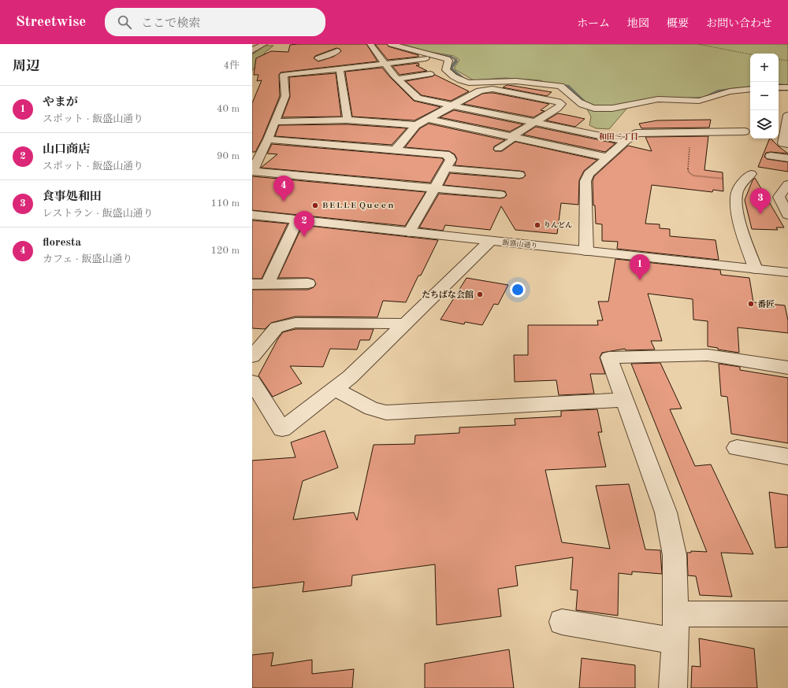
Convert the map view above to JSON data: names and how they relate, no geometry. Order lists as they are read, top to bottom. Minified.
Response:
{"streets":{"street":["飯盛山通り"]},"districts":["和田二丁目"],"places":["ＢＥＬＬＥ Ｑｕｅｅｎ","りんどん","たちばな会館","番匠"],"page":{"header":"Streetwise","search":"ここで検索","nav":["ホーム","地図","概要","お問い合わせ"],"heading":["周辺","4件"],"map_buttons":["+","−"],"list":[{"mark":"1","name":"やまが","note":"スポット · 飯盛山通り","value":"40 m"},{"mark":"2","name":"山口商店","note":"スポット · 飯盛山通り","value":"90 m"},{"mark":"3","name":"食事処和田","note":"レストラン · 飯盛山通り","value":"110 m"},{"mark":"4","name":"floresta","note":"カフェ · 飯盛山通り","value":"120 m"}],"pins":["4","3","2","1"]}}
